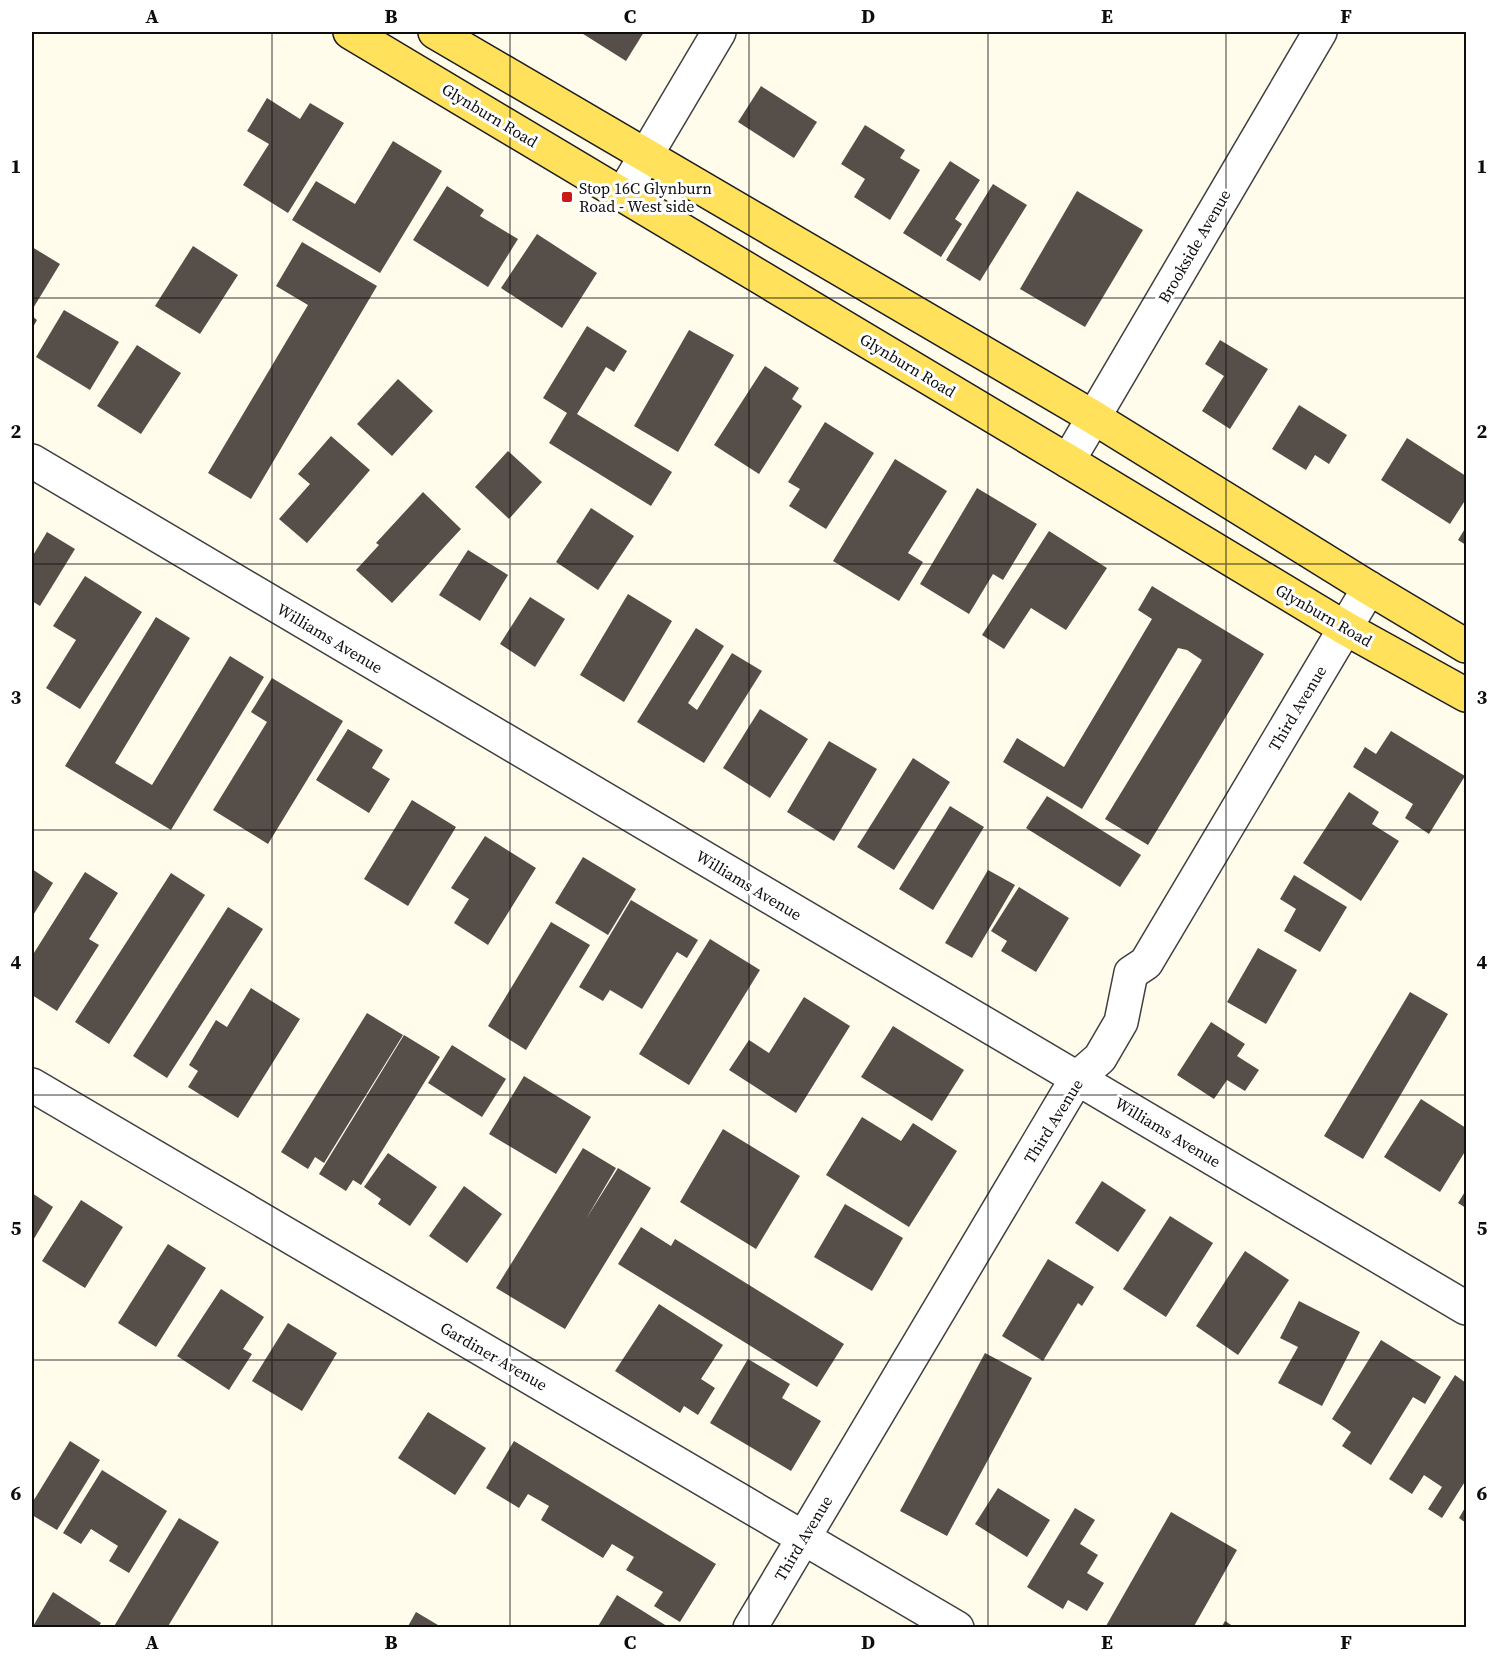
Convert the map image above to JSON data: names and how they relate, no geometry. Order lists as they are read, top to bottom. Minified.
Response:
{"streets":{"main road":["Glynburn Road"],"street":["Brookside Avenue","Williams Avenue","Third Avenue","Gardiner Avenue"]},"crossings":[["Glynburn Road","Brookside Avenue"],["Glynburn Road","Third Avenue"],["Williams Avenue","Third Avenue"],["Third Avenue","Gardiner Avenue"]],"places":{"transit":["Stop 16C Glynburn Road - West side"]},"grid":{"columns":["A","B","C","D","E","F"],"rows":["1","2","3","4","5","6"]}}
